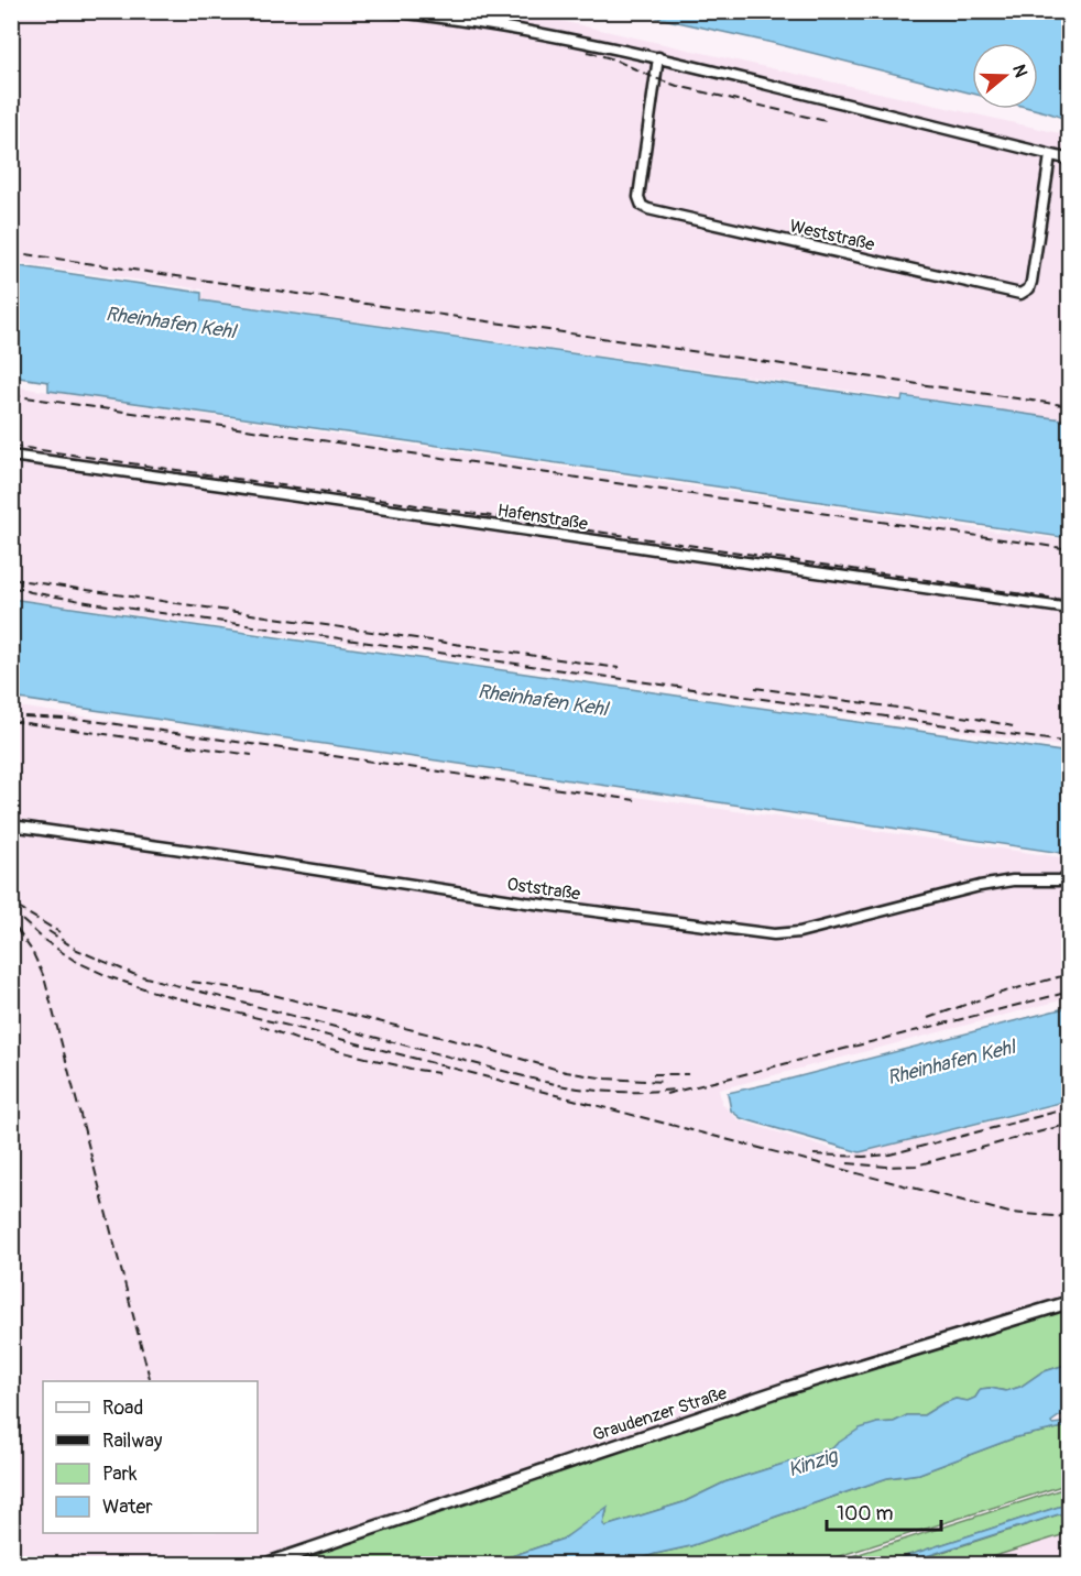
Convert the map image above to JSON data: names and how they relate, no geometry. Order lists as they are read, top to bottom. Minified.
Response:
{"streets":{"street":["Weststraße","Hafenstraße","Oststraße","Graudenzer Straße"]},"water":["Rheinhafen Kehl","Kinzig"],"legend":["Road","Railway","Park","Water"],"scale_bar":"100 m","north":"right"}
